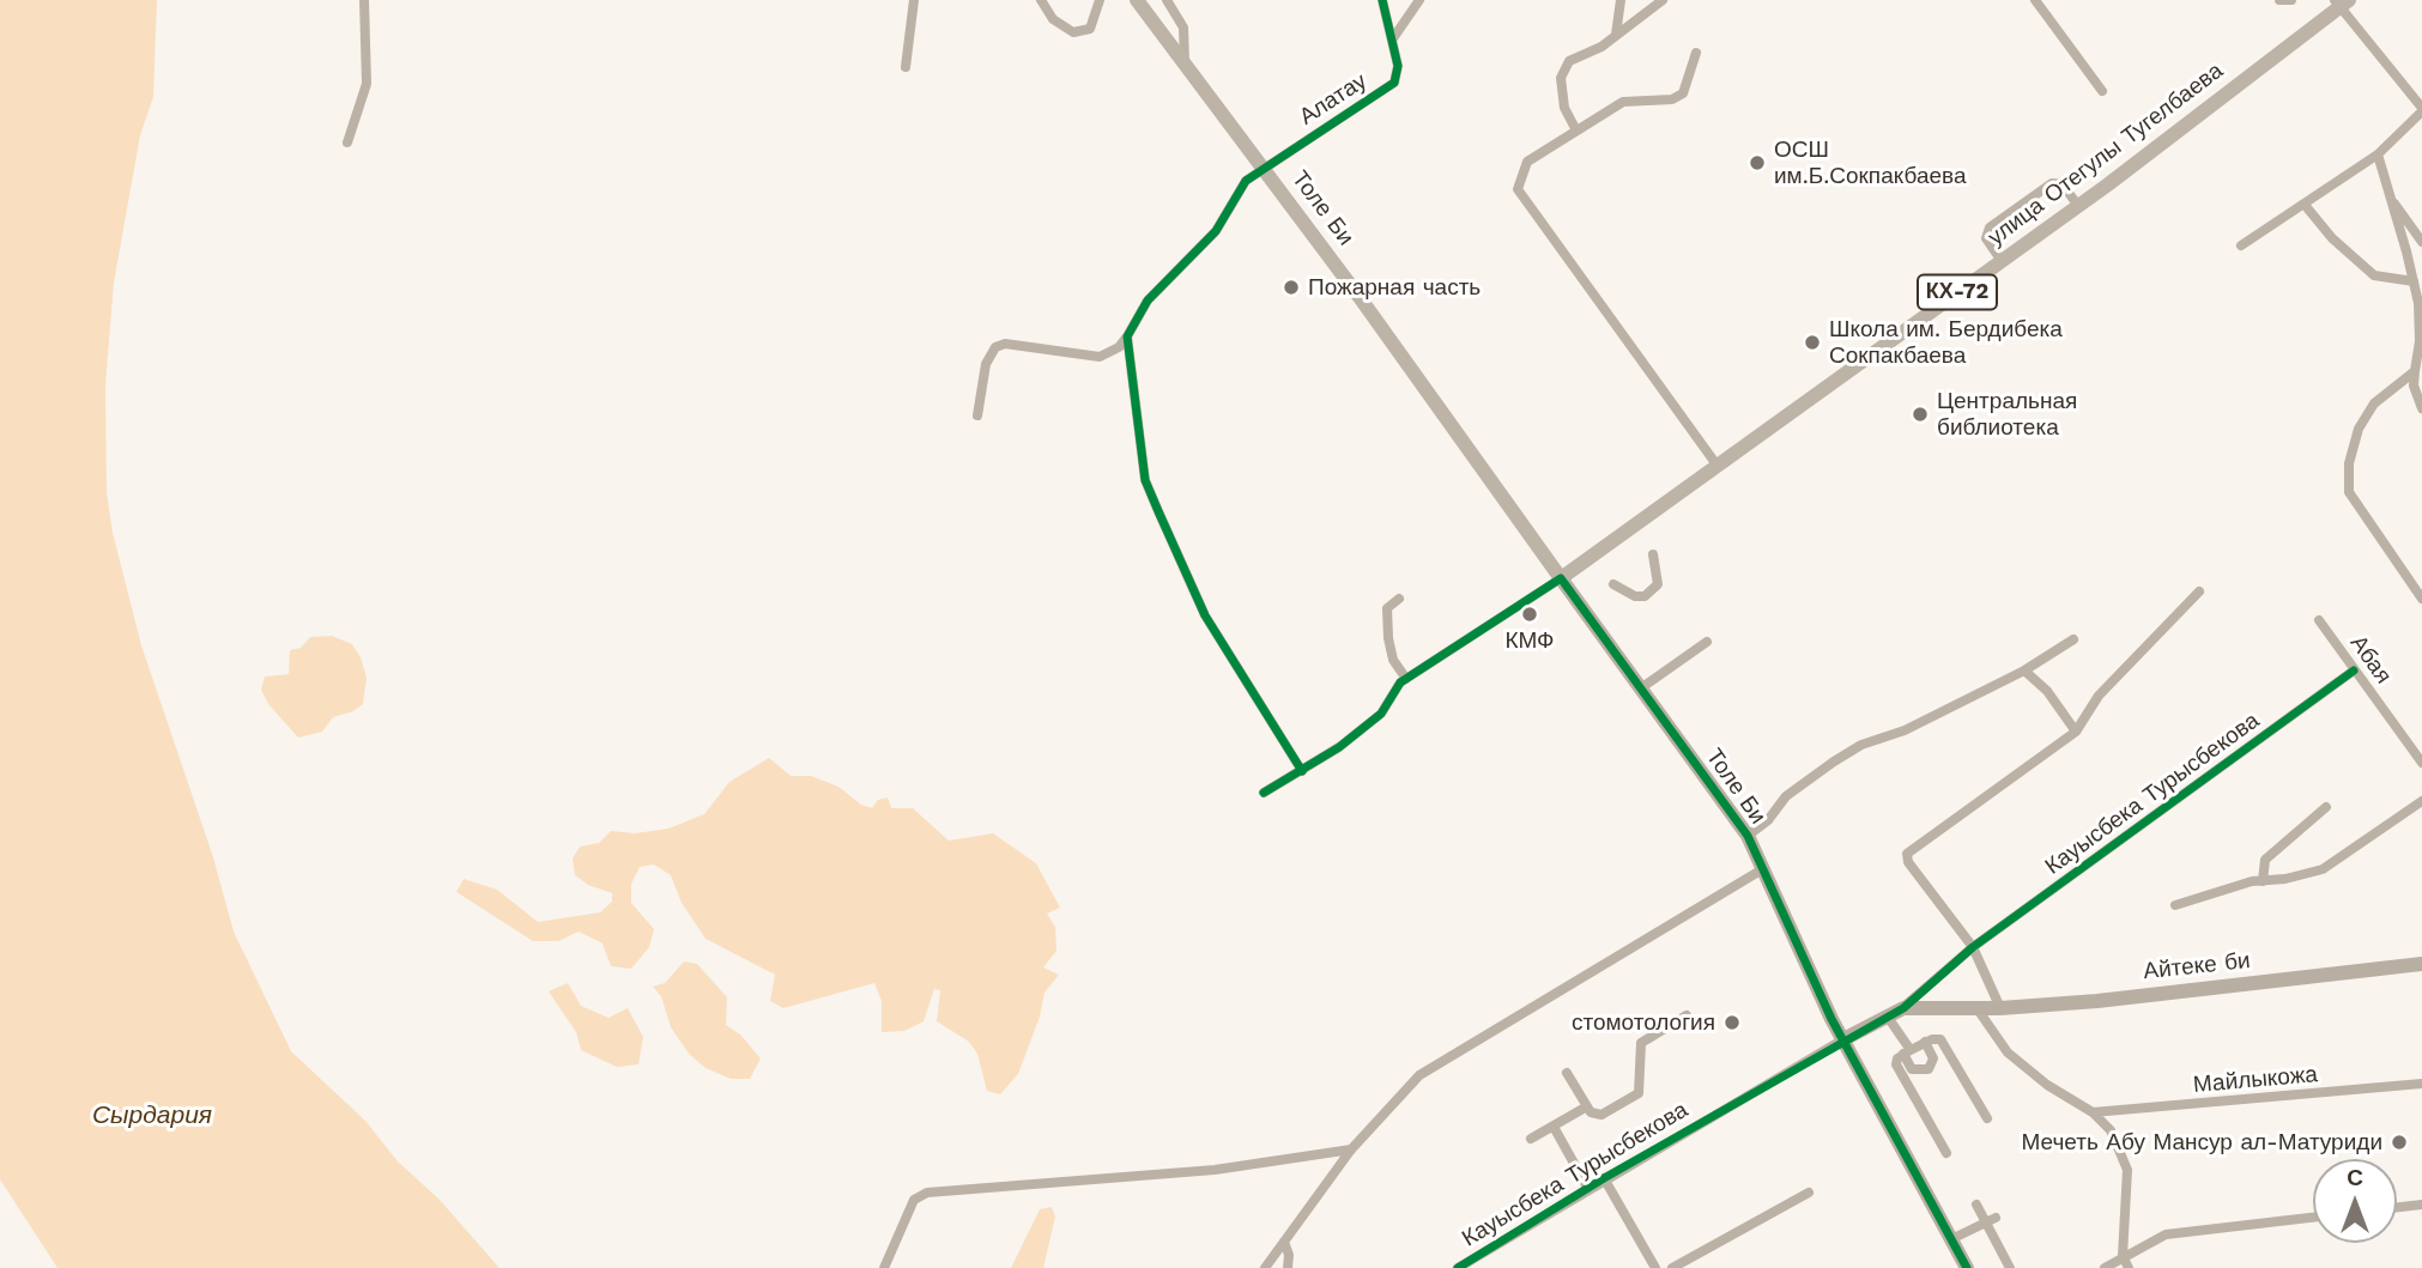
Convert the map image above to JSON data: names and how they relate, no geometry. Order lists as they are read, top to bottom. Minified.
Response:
{"streets":{"main road":["улица Отегулы Тугелбаева","Толе Би","КХ-72"],"street":["Алатау","Абая","Кауысбека Турысбекова","Айтеке би","Майлыкожа"]},"crossings":[["Алатау","Толе Би"],["улица Отегулы Тугелбаева","Толе Би"],["Толе Би","Кауысбека Турысбекова"],["Абая","Кауысбека Турысбекова"],["Кауысбека Турысбекова","Айтеке би"]],"water":["Сырдария"],"places":["ОСШ им.Б.Сокпакбаева","Пожарная часть","Школа им. Бердибека Сокпакбаева","Центральная библиотека","КМФ","стомотология","Мечеть Абу Мансур ал-Матуриди"],"north":"top"}
